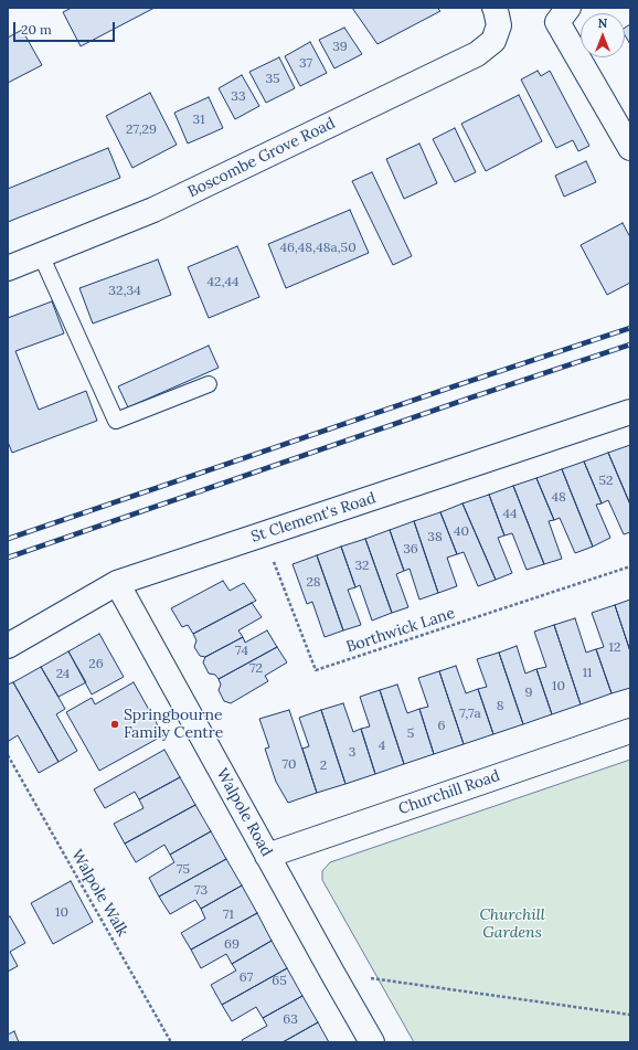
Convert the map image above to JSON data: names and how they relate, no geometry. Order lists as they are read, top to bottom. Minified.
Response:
{"streets":{"street":["Boscombe Grove Road","St Clement's Road","Churchill Road","Walpole Road"],"path":["Borthwick Lane","Walpole Walk"]},"crossings":[["St Clement's Road","Borthwick Lane"],["St Clement's Road","Walpole Road"],["Churchill Road","Walpole Road"]],"parks":["Churchill Gardens"],"places":["Springbourne Family Centre"],"house_numbers":["39","37","35","33","31","27,29","46,48,48a,50","42,44","32,34","52","48","44","40","38","36","32","28","12","74","26","72","11","24","10","9","8","7,7a","6","5","4","3","70","2","75","73","10","71","69","67","65","63"],"scale_bar":"20 m","north":"top"}
